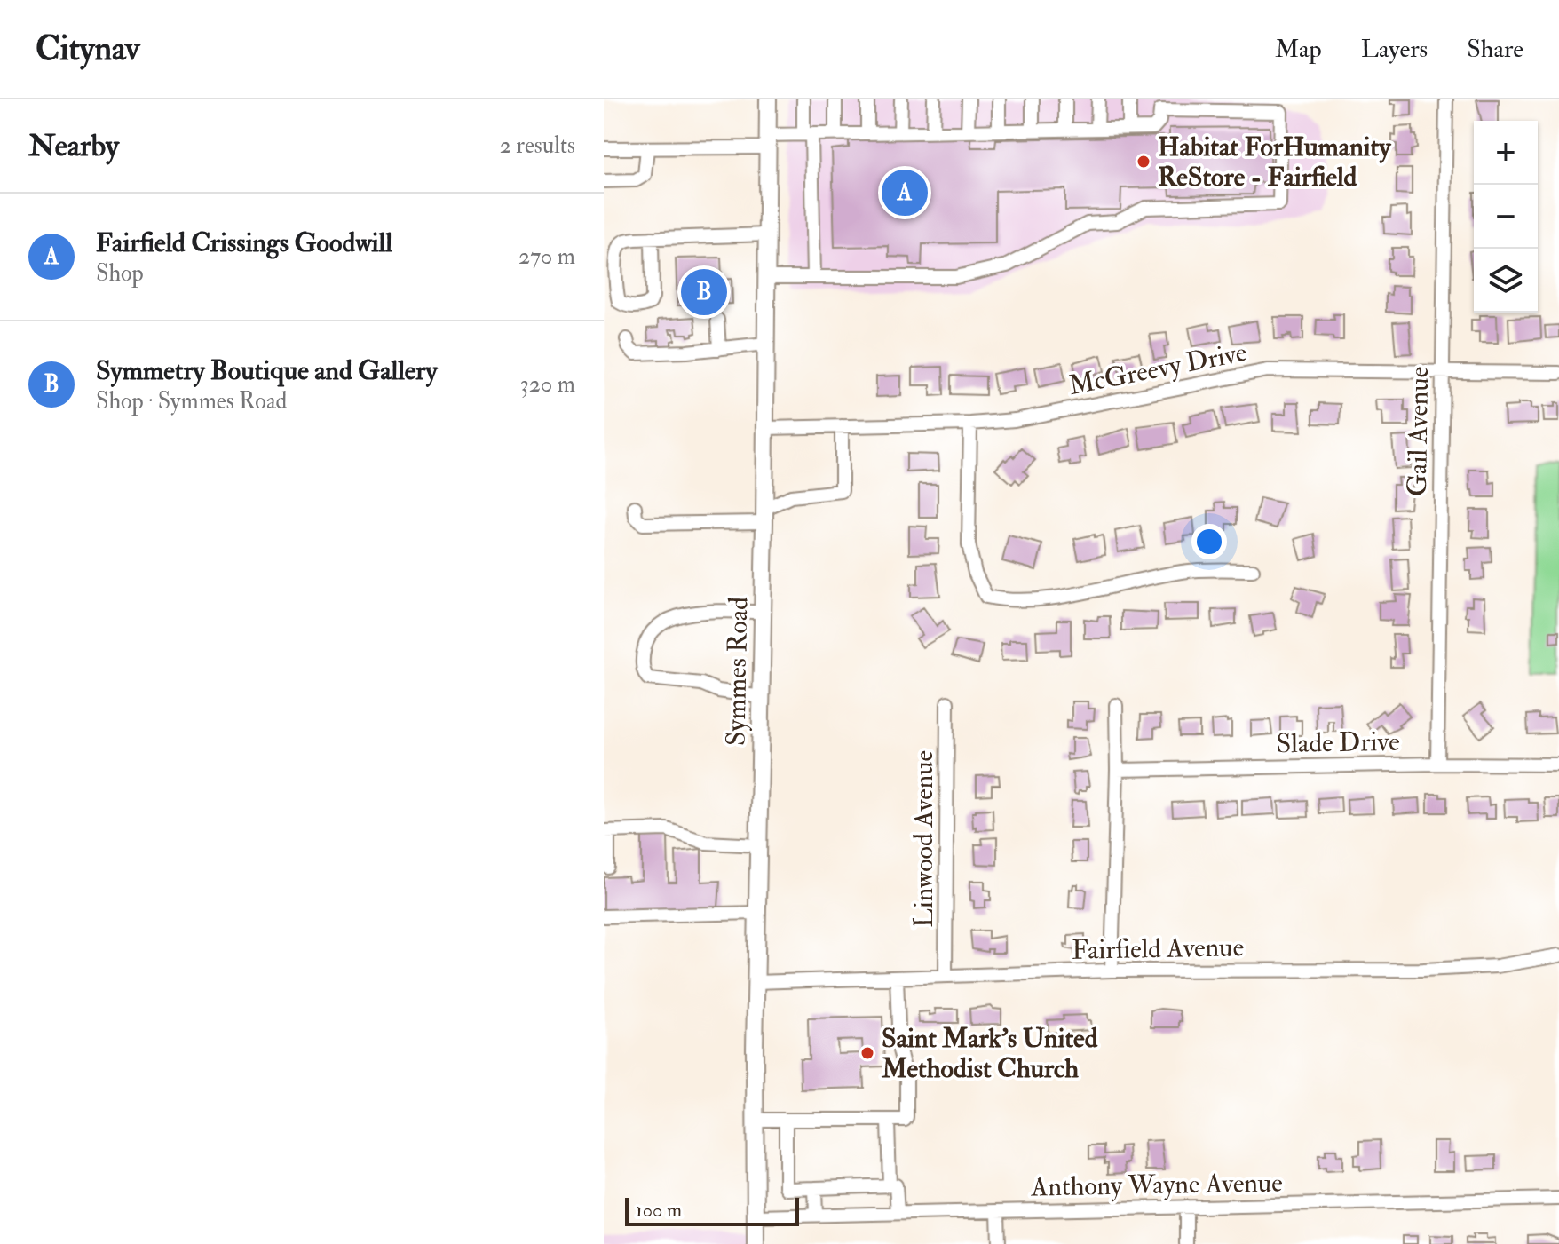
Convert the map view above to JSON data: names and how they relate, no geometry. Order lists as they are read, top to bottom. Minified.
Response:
{"streets":{"main road":["Symmes Road"],"street":["McGreevy Drive","Gail Avenue","Slade Drive","Linwood Avenue","Fairfield Avenue","Anthony Wayne Avenue"]},"crossings":[["McGreevy Drive","Gail Avenue"],["McGreevy Drive","Symmes Road"],["Gail Avenue","Slade Drive"],["Symmes Road","Fairfield Avenue"],["Symmes Road","Anthony Wayne Avenue"],["Linwood Avenue","Fairfield Avenue"]],"places":["Habitat ForHumanity ReStore - Fairfield","Saint Mark’s United Methodist Church"],"scale_bar":"100 m","page":{"header":"Citynav","nav":["Map","Layers","Share"],"heading":["Nearby","2 results"],"map_buttons":["+","−"],"pins":["A","B"],"list":[{"mark":"A","name":"Fairfield Crissings Goodwill","note":"Shop","value":"270 m"},{"mark":"B","name":"Symmetry Boutique and Gallery","note":"Shop · Symmes Road","value":"320 m"}],"scale":"100 m"}}
